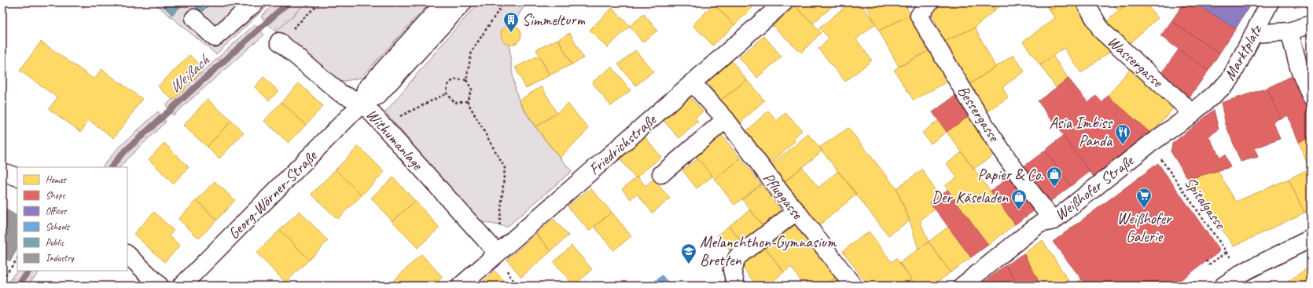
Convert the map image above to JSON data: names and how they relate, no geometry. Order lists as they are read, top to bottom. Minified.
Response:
{"streets":{"street":["Marktplatz","Wassergasse","Bessergasse","Withumanlage","Friedrichstraße","Weißhofer Straße","Georg-Wörner-Straße","Pfluggasse"],"path":["Spitalgasse"]},"crossings":[["Marktplatz","Weißhofer Straße"],["Wassergasse","Weißhofer Straße"],["Bessergasse","Weißhofer Straße"],["Withumanlage","Friedrichstraße"],["Withumanlage","Georg-Wörner-Straße"],["Friedrichstraße","Pfluggasse"],["Weißhofer Straße","Spitalgasse"]],"water":["Weißach"],"places":{"building":["Simmelturm"],"restaurant":["Asia Imbiss Panda"],"shop":["Papier & Co.","Der Käseladen"],"supermarket":["Weißhofer Galerie"],"school or university":["Melanchthon-Gymnasium Bretten"]},"legend":["Homes","Shops","Offices","Schools","Public","Industry"]}
